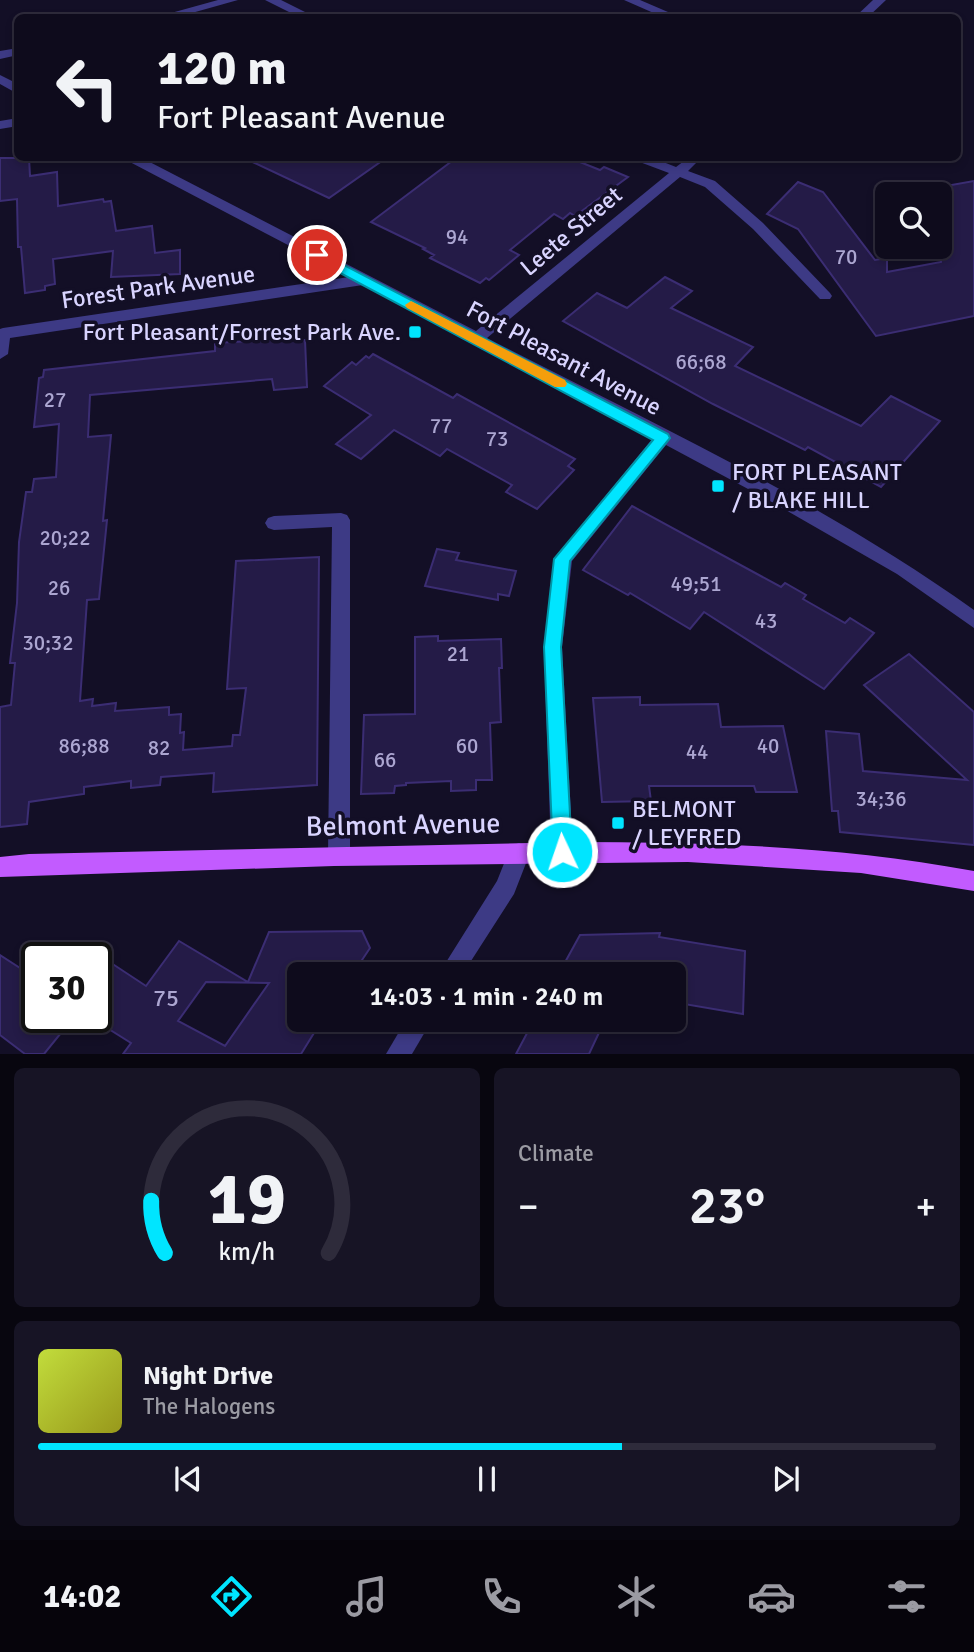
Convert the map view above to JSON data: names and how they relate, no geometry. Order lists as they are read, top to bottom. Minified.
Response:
{"streets":{"main road":["Belmont Avenue"],"street":["Leete Street","Forest Park Avenue","Fort Pleasant Avenue"]},"crossings":[["Leete Street","Fort Pleasant Avenue"],["Forest Park Avenue","Fort Pleasant Avenue"]],"places":{"transit":["Fort Pleasant/Forrest Park Ave.","FORT PLEASANT / BLAKE HILL","BELMONT / LEYFRED"]},"house_numbers":["94","70","66;68","27","77","73","20;22","49;51","26","43","30;32","21","86;88","60","40","82","44","66","34;36","75"],"page":{"turn":["120 m","Fort Pleasant Avenue"],"limit":"30","trip":"14:03 · 1 min · 240 m","tile":"Climate","heat":["−","23°","+"],"song":["Night Drive","The Halogens"],"tabs":"14:02","gauge":["19","km/h"]}}
